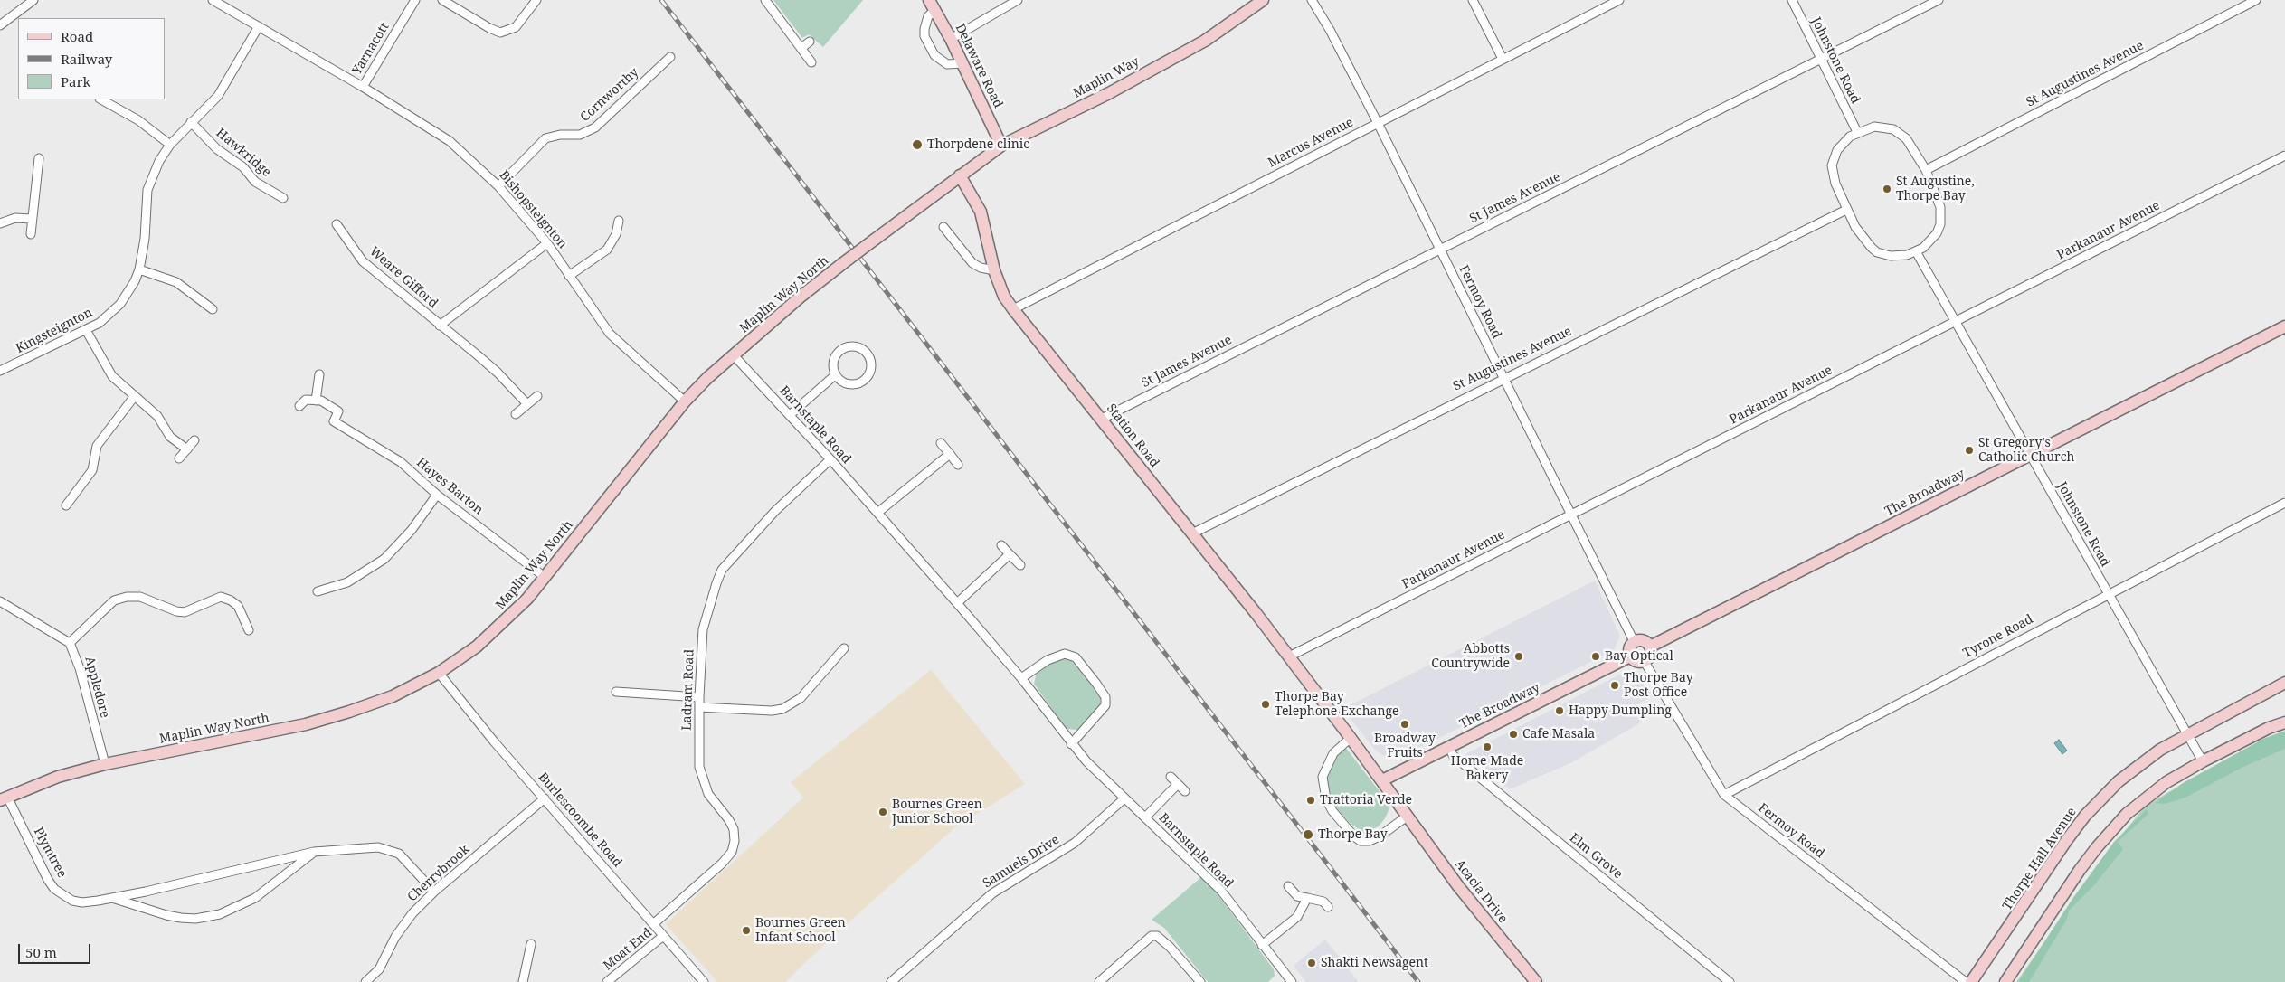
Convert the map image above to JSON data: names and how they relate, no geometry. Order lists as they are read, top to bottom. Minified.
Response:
{"streets":{"street":["Yarnacott","Johnstone Road","Delaware Road","St Augustines Avenue","Maplin Way","Cornworthy","Marcus Avenue","Hawkridge","St James Avenue","Bishopsteignton","Parkanaur Avenue","Weare Gifford","Maplin Way North","Fermoy Road","Kingsteignton","Barnstaple Road","Station Road","Hayes Barton","The Broadway","Tyrone Road","Appledore","Ladram Road","Burlescoombe Road","Plymtree","Elm Grove","Thorpe Hall Avenue","Samuels Drive","Cherrybrook","Acacia Drive","Moat End"]},"crossings":[["Yarnacott","Bishopsteignton"],["Johnstone Road","St Augustines Avenue"],["Johnstone Road","St James Avenue"],["Johnstone Road","Parkanaur Avenue"],["Johnstone Road","The Broadway"],["Johnstone Road","Tyrone Road"],["Johnstone Road","Thorpe Hall Avenue"],["Delaware Road","Maplin Way"],["St Augustines Avenue","Fermoy Road"],["St Augustines Avenue","Station Road"],["Maplin Way","Maplin Way North"],["Maplin Way","Station Road"],["Cornworthy","Bishopsteignton"],["Marcus Avenue","Fermoy Road"],["Marcus Avenue","Station Road"],["Hawkridge","Kingsteignton"],["St James Avenue","Fermoy Road"],["St James Avenue","Station Road"],["Bishopsteignton","Weare Gifford"],["Bishopsteignton","Maplin Way North"],["Bishopsteignton","Kingsteignton"],["Parkanaur Avenue","Fermoy Road"],["Parkanaur Avenue","Acacia Drive"],["Maplin Way North","Barnstaple Road"],["Maplin Way North","Station Road"],["Maplin Way North","Hayes Barton"],["Maplin Way North","Appledore"],["Maplin Way North","Burlescoombe Road"],["Maplin Way North","Plymtree"],["Fermoy Road","The Broadway"],["Fermoy Road","Tyrone Road"],["Barnstaple Road","Ladram Road"],["Barnstaple Road","Samuels Drive"],["Station Road","Acacia Drive"],["The Broadway","Elm Grove"],["The Broadway","Acacia Drive"],["Ladram Road","Burlescoombe Road"],["Burlescoombe Road","Cherrybrook"],["Burlescoombe Road","Moat End"],["Plymtree","Cherrybrook"]],"places":["Thorpdene clinic","St Augustine, Thorpe Bay","St Gregory's Catholic Church","Abbotts Countrywide","Bay Optical","Thorpe Bay Post Office","Thorpe Bay Telephone Exchange","Happy Dumpling","Broadway Fruits","Cafe Masala","Home Made Bakery","Trattoria Verde","Bournes Green Junior School","Thorpe Bay","Bournes Green Infant School","Shakti Newsagent"],"legend":["Road","Railway","Park"],"scale_bar":"50 m"}
